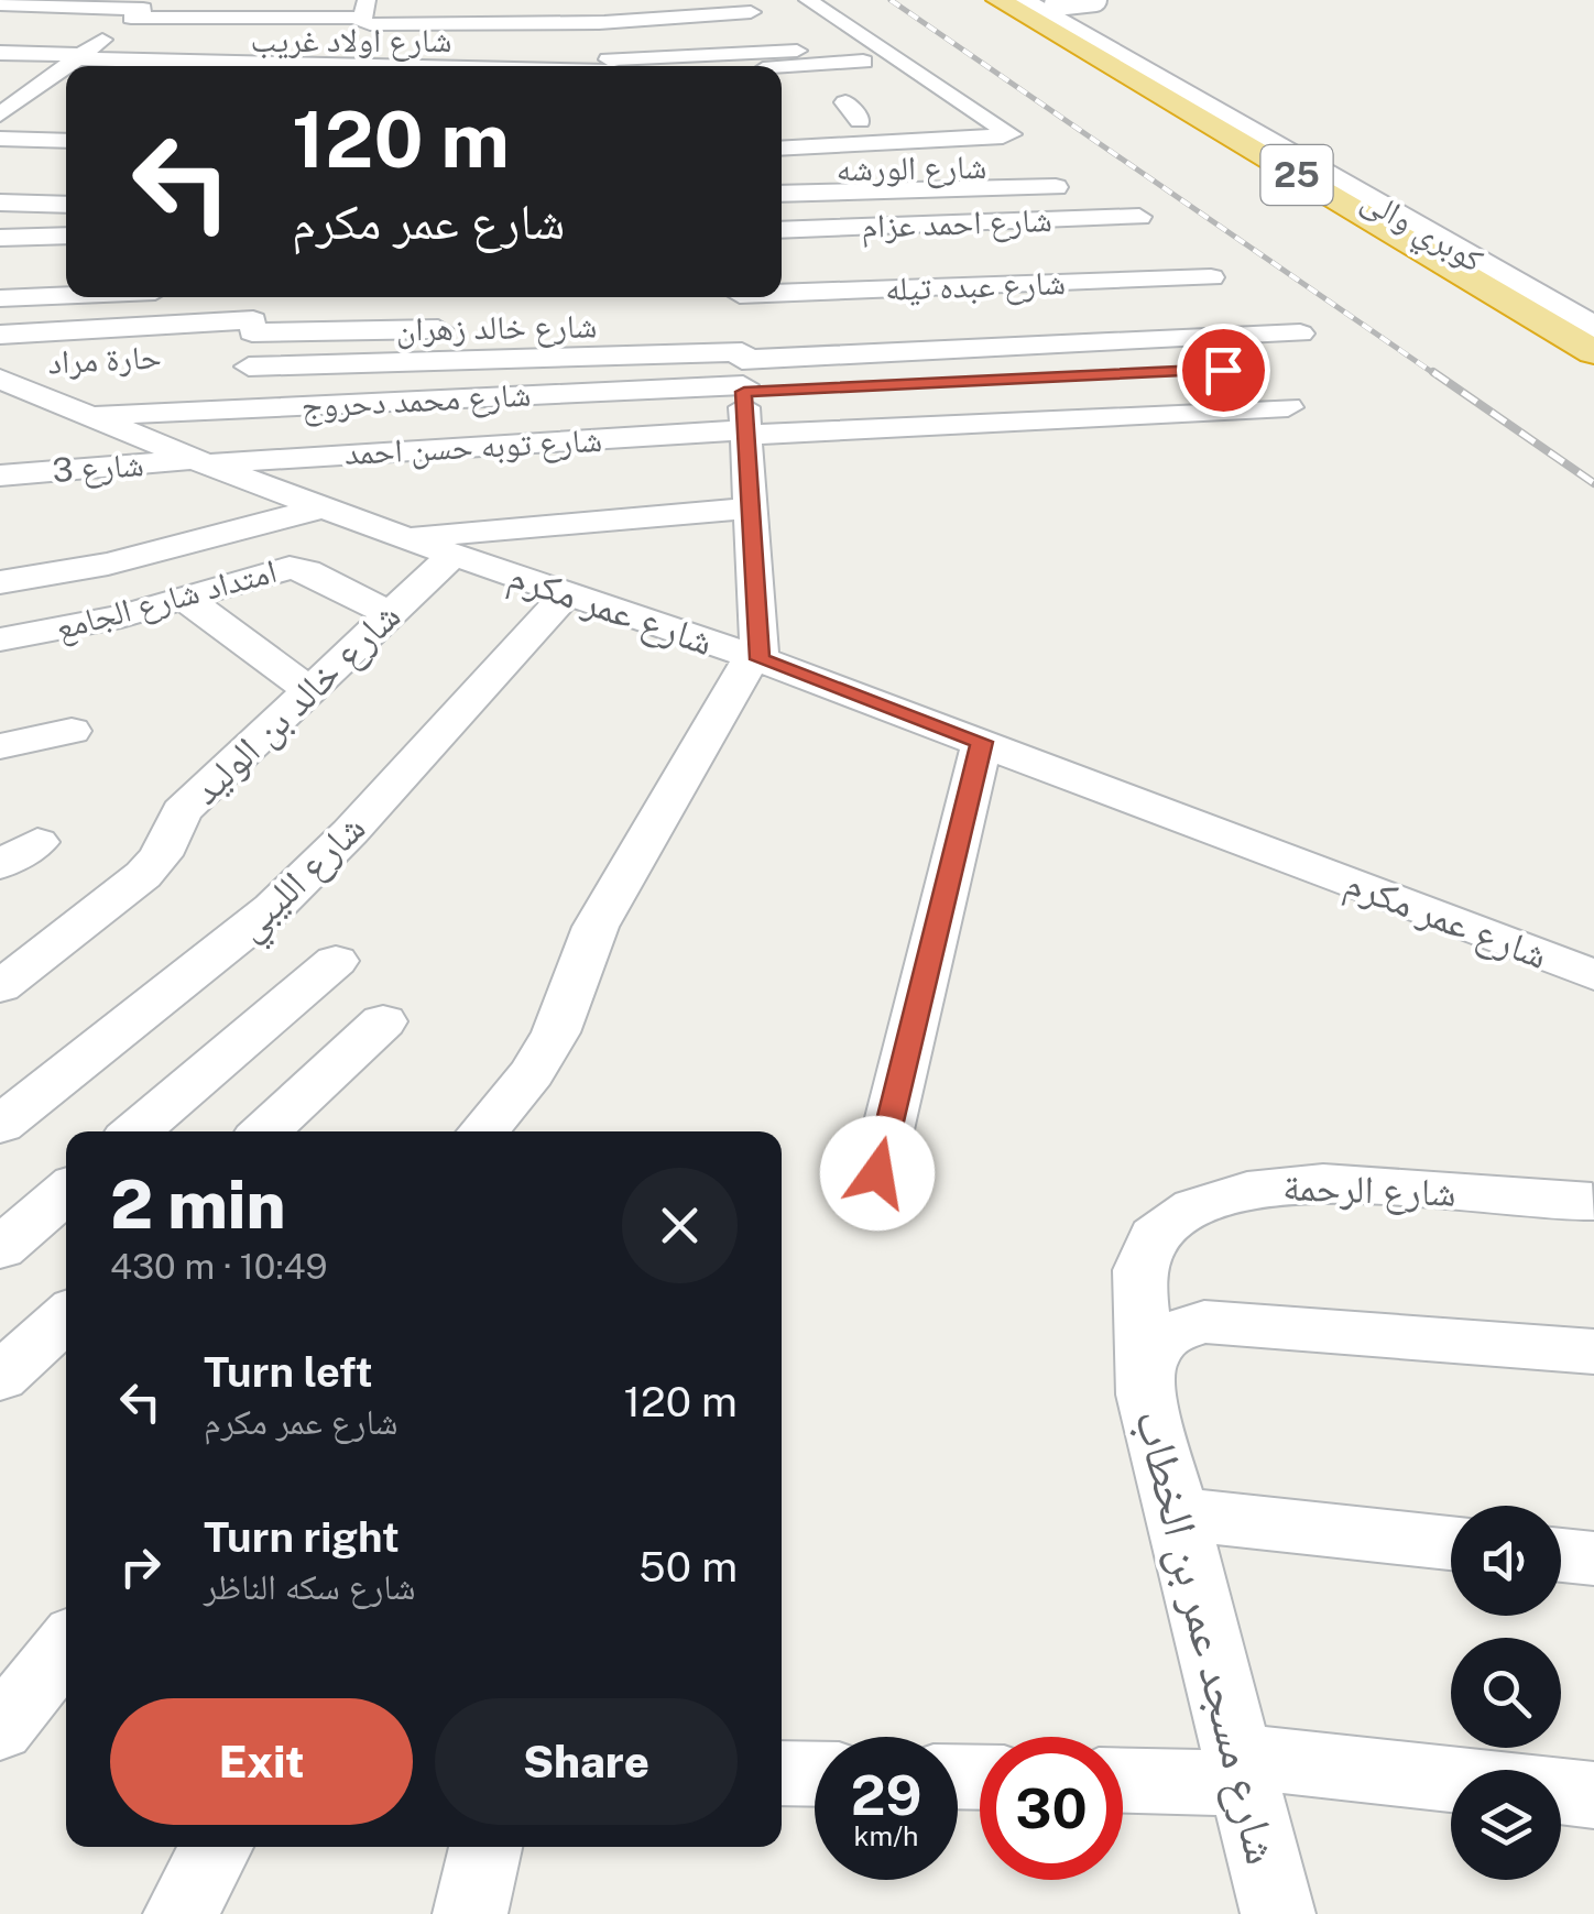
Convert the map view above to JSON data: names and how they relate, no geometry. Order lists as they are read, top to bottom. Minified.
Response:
{"streets":{"highway":["25"],"main road":["كوبري والى"],"street":["شارع اولاد غريب","شارع الورشه","شارع احمد عزام","شارع عبده تيله","شارع خالد زهران","حارة مراد","شارع محمد دحروج","شارع توبه حسن احمد","شارع 3","امتداد شارع الجامع","شارع عمر مكرم","شارع خالد بن الوليد","شارع الليبي","شارع الرحمة","شارع مسجد عمر بن الخطاب"]},"crossings":[["شارع عبده تيله","شارع محمد دحروج"],["شارع محمد دحروج","شارع عمر مكرم"],["شارع توبه حسن احمد","شارع 3"],["شارع توبه حسن احمد","شارع عمر مكرم"],["شارع 3","شارع عمر مكرم"],["امتداد شارع الجامع","شارع خالد بن الوليد"],["شارع عمر مكرم","شارع خالد بن الوليد"],["شارع عمر مكرم","شارع الليبي"],["شارع الرحمة","شارع مسجد عمر بن الخطاب"]],"page":{"turn":["120 m","شارع عمر مكرم"],"heading":["2 min","430 m · 10:49"],"list":[{"name":"Turn left","note":"شارع عمر مكرم","value":"120 m"},{"name":"Turn right","note":"شارع سكه الناظر","value":"50 m"}],"buttons":["Exit","Share"],"speed":"29 km/h","limit":"30"}}
